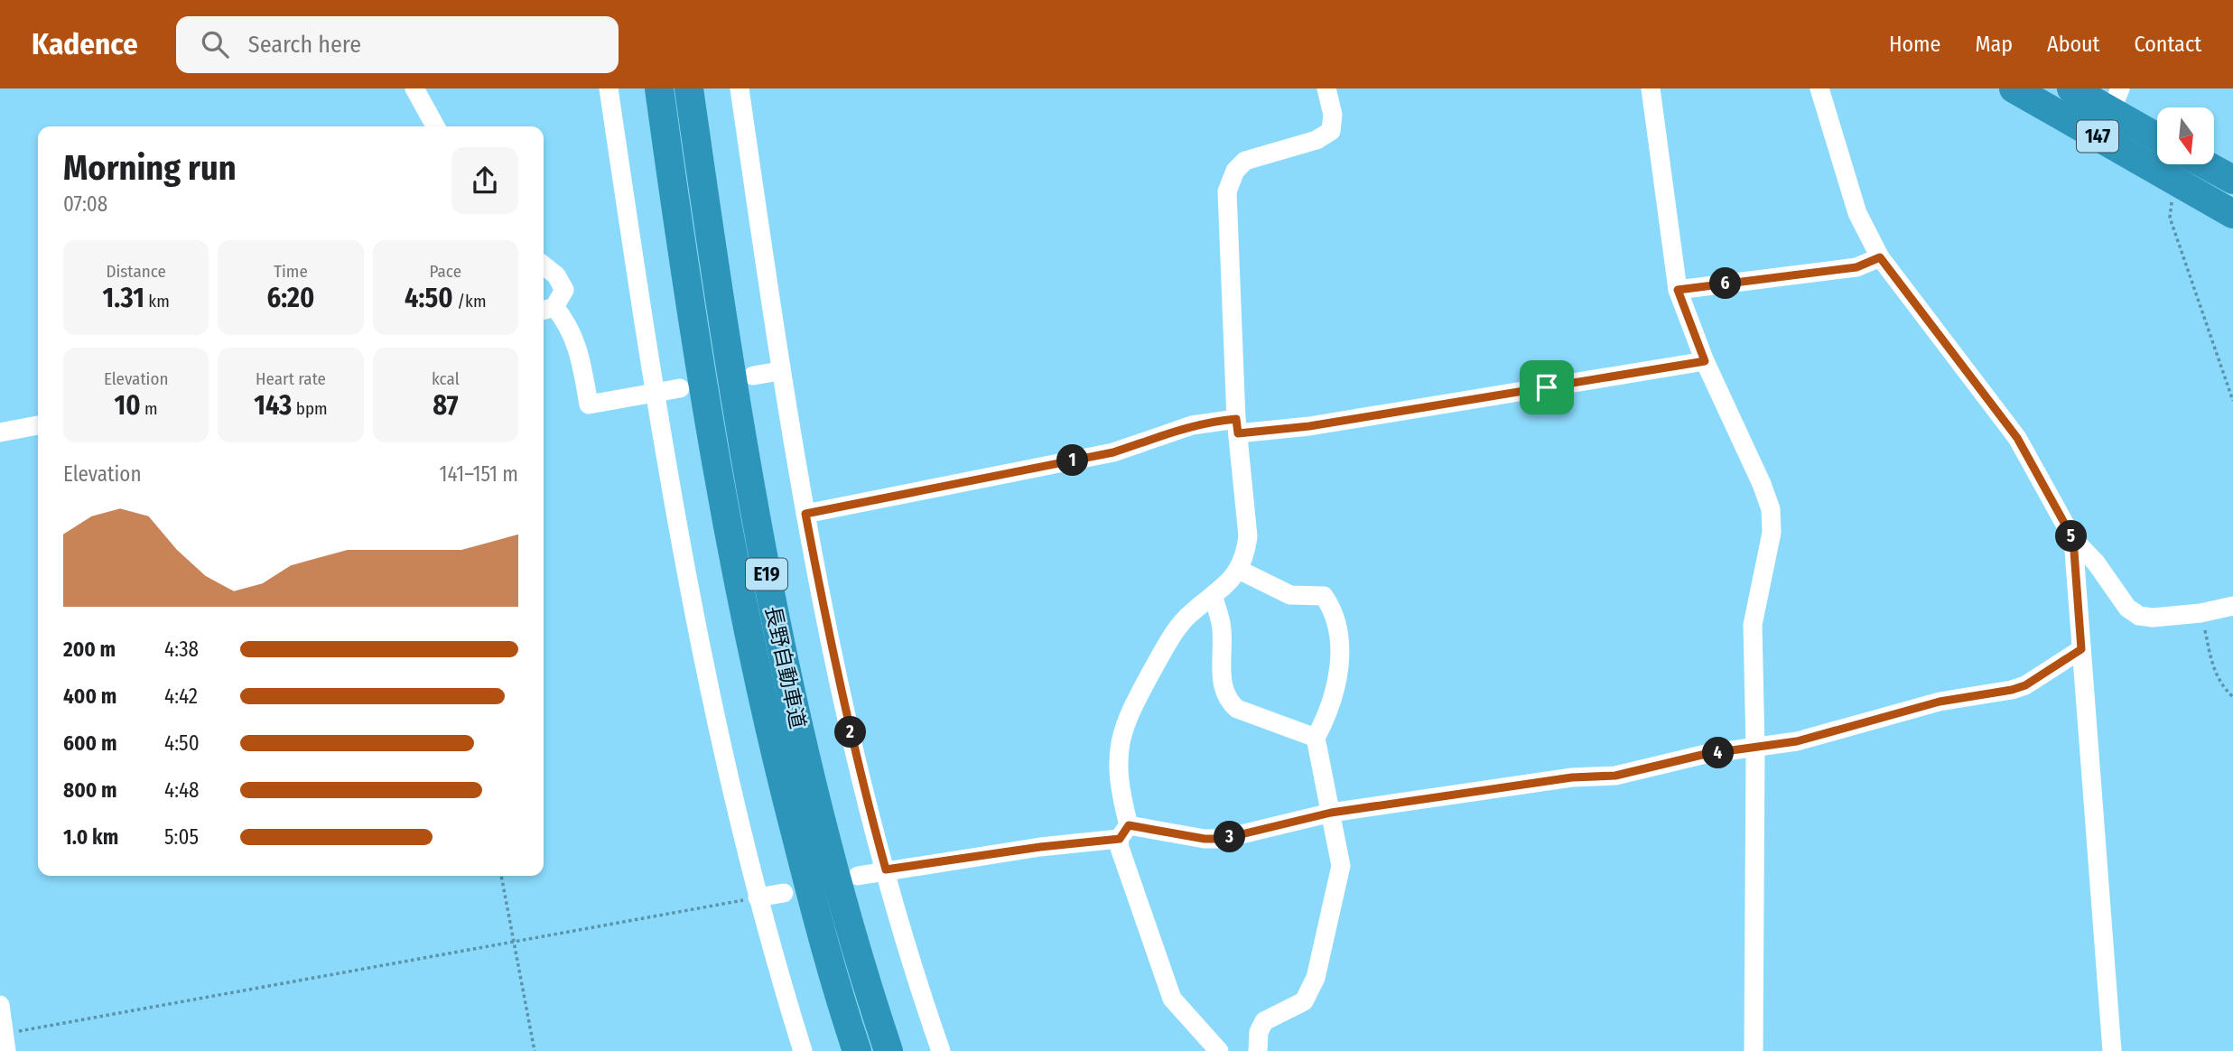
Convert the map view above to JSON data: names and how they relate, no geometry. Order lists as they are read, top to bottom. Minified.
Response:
{"streets":{"highway":["147","E19","長野自動車道"]},"north":"bottom","page":{"header":"Kadence","search":"Search here","nav":["Home","Map","About","Contact"],"heading":["Morning run","07:08"],"stats":[["Distance","1.31 km"],["Time","6:20"],["Pace","4:50 /km"],["Elevation","10 m"],["Heart rate","143 bpm"],["kcal","87"]],"pins":["6","1","5","2","4","3"],"chart":["Elevation","141–151 m"],"list":[{"name":"200 m","note":"4:38"},{"name":"400 m","note":"4:42"},{"name":"600 m","note":"4:50"},{"name":"800 m","note":"4:48"},{"name":"1.0 km","note":"5:05"}]}}
